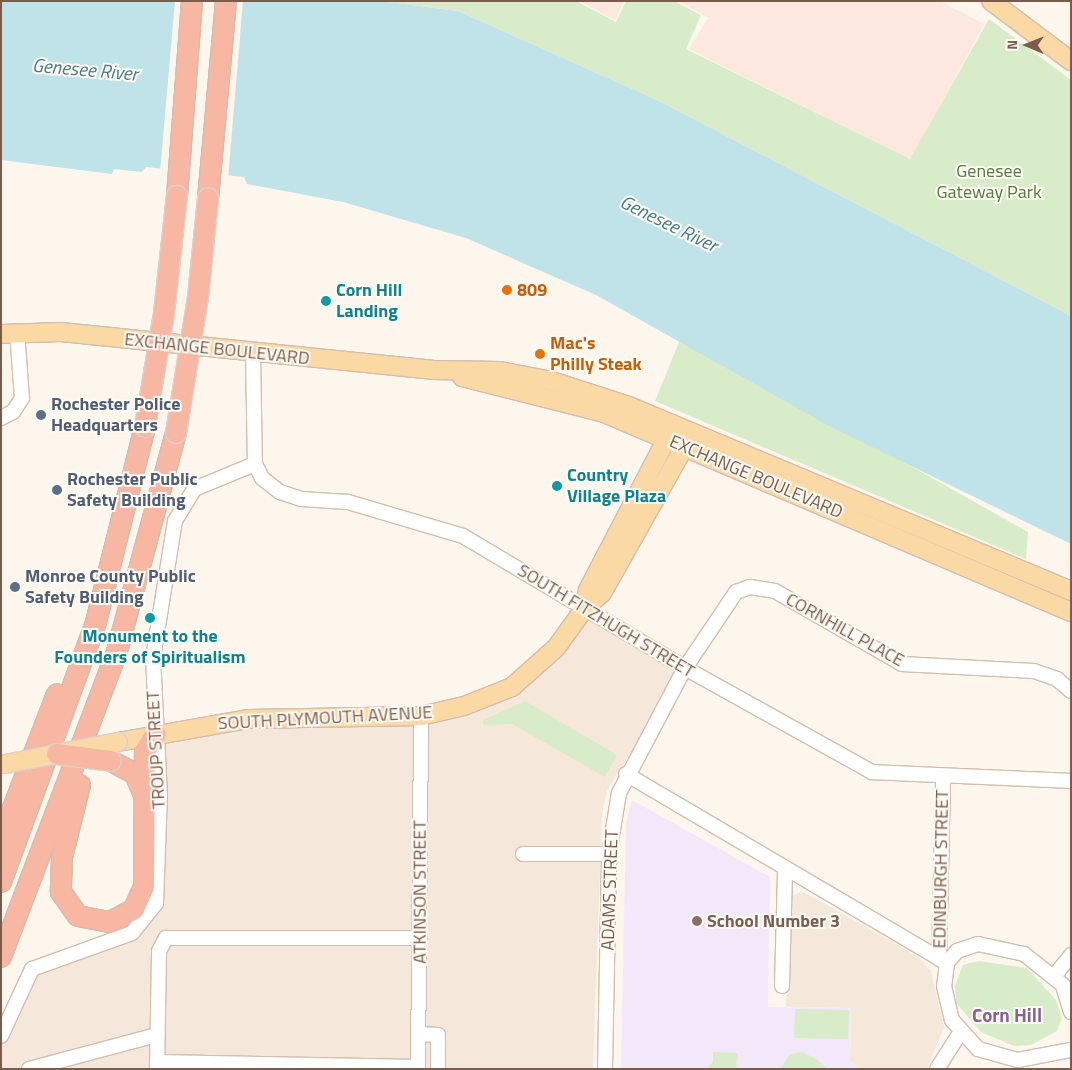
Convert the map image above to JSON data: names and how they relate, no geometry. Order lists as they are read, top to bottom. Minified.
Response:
{"streets":{"main road":["EXCHANGE BOULEVARD","SOUTH PLYMOUTH AVENUE"],"street":["SOUTH FITZHUGH STREET","CORNHILL PLACE","TROUP STREET","EDINBURGH STREET","ADAMS STREET","ATKINSON STREET"]},"crossings":[["EXCHANGE BOULEVARD","SOUTH PLYMOUTH AVENUE"],["SOUTH FITZHUGH STREET","CORNHILL PLACE"],["SOUTH FITZHUGH STREET","SOUTH PLYMOUTH AVENUE"],["SOUTH FITZHUGH STREET","TROUP STREET"],["SOUTH FITZHUGH STREET","EDINBURGH STREET"],["SOUTH FITZHUGH STREET","ADAMS STREET"],["CORNHILL PLACE","ADAMS STREET"],["SOUTH PLYMOUTH AVENUE","TROUP STREET"],["SOUTH PLYMOUTH AVENUE","ATKINSON STREET"]],"districts":["Corn Hill"],"water":["Genesee River"],"parks":["Genesee Gateway Park"],"places":["809","Corn Hill Landing","Mac's Philly Steak","Rochester Police Headquarters","Country Village Plaza","Rochester Public Safety Building","Monroe County Public Safety Building","Monument to the Founders of Spiritualism","School Number 3"],"north":"left"}
